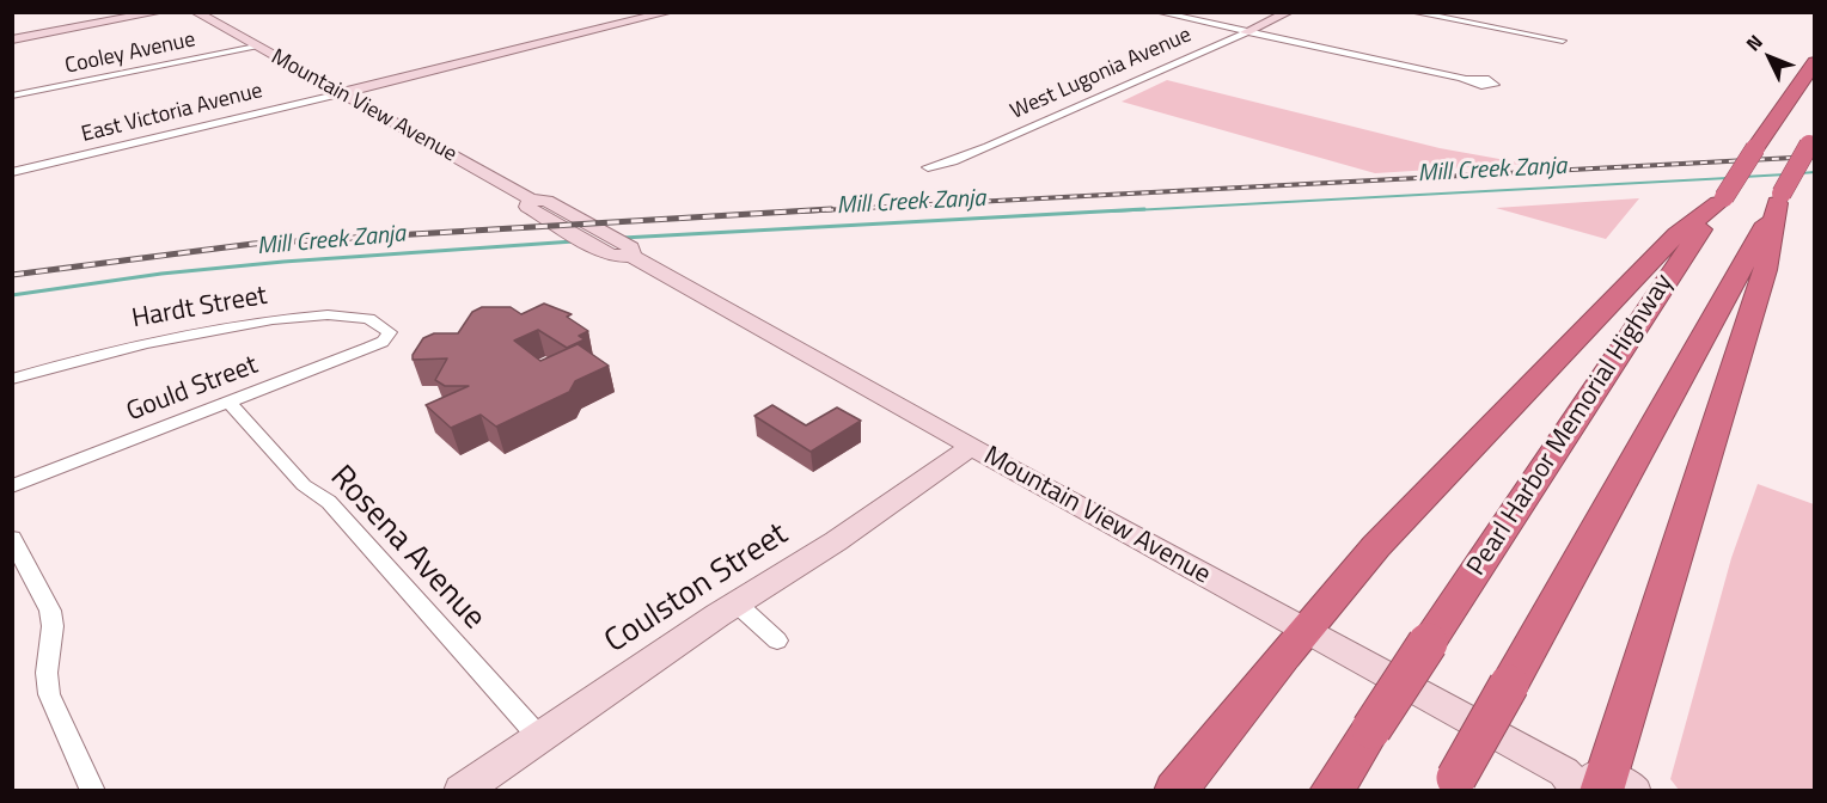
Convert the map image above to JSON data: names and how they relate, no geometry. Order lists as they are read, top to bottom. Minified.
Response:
{"streets":{"highway":["Pearl Harbor Memorial Highway"],"main road":["West Lugonia Avenue","Mountain View Avenue","Coulston Street"],"street":["Cooley Avenue","East Victoria Avenue","Hardt Street","Gould Street","Rosena Avenue"]},"crossings":[["Cooley Avenue","Mountain View Avenue"],["Mountain View Avenue","East Victoria Avenue"],["Mountain View Avenue","Coulston Street"],["Hardt Street","Gould Street"],["Gould Street","Rosena Avenue"],["Rosena Avenue","Coulston Street"]],"water":["Mill Creek Zanja"],"north":"top left"}
